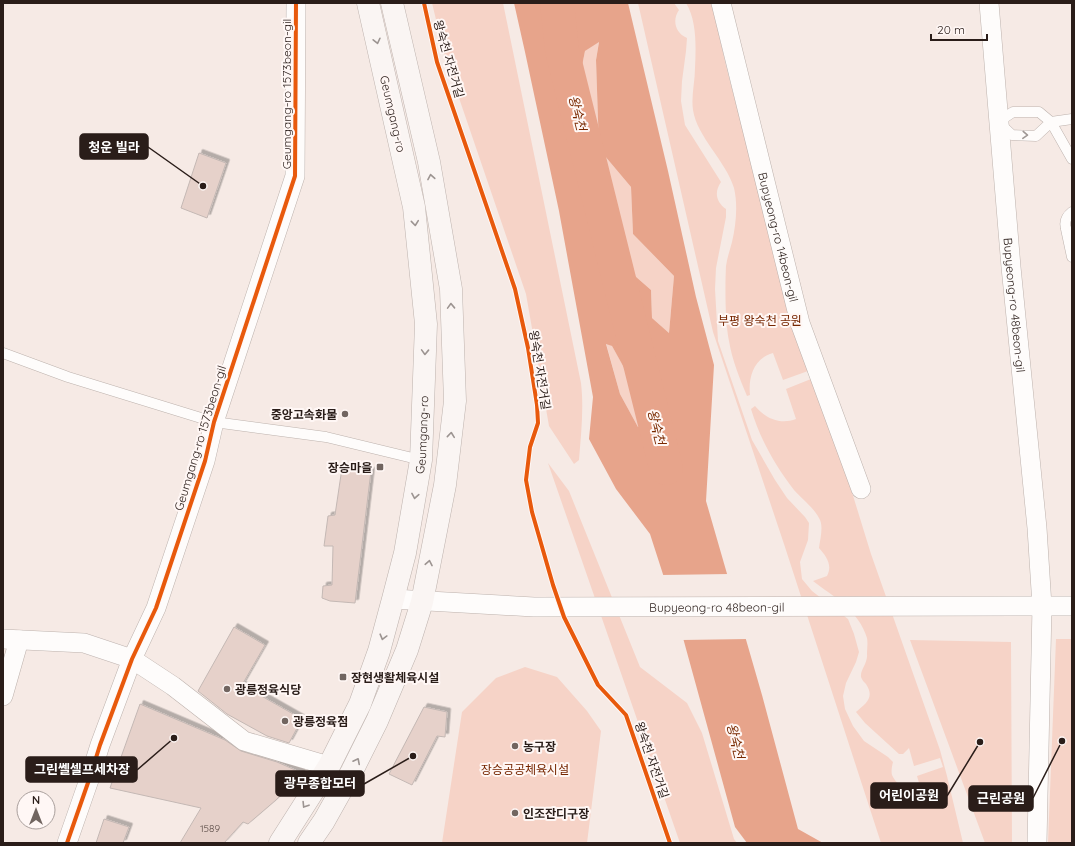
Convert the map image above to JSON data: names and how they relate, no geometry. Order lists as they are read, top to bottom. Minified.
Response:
{"streets":{"main road":["Geumgang-ro"],"street":["Geumgang-ro 1573beon-gil","Bupyeong-ro 14beon-gil","Bupyeong-ro 48beon-gil"],"cycle path":["왕숙천 자전거길"]},"crossings":[["Geumgang-ro","Bupyeong-ro 48beon-gil"]],"water":["왕숙천"],"parks":["부평 왕숙천 공원","장승공공체육시설"],"places":{"other":["청운 빌라","중앙고속화물","광릉정육식당","광릉정육점","그린쎌셀프세차장","근린공원","어린이공원","농구장","광무종합모터","인조잔디구장"],"transit":["장승마을","장현생활체육시설"]},"house_numbers":["1589"],"scale_bar":"20 m","north":"top"}
